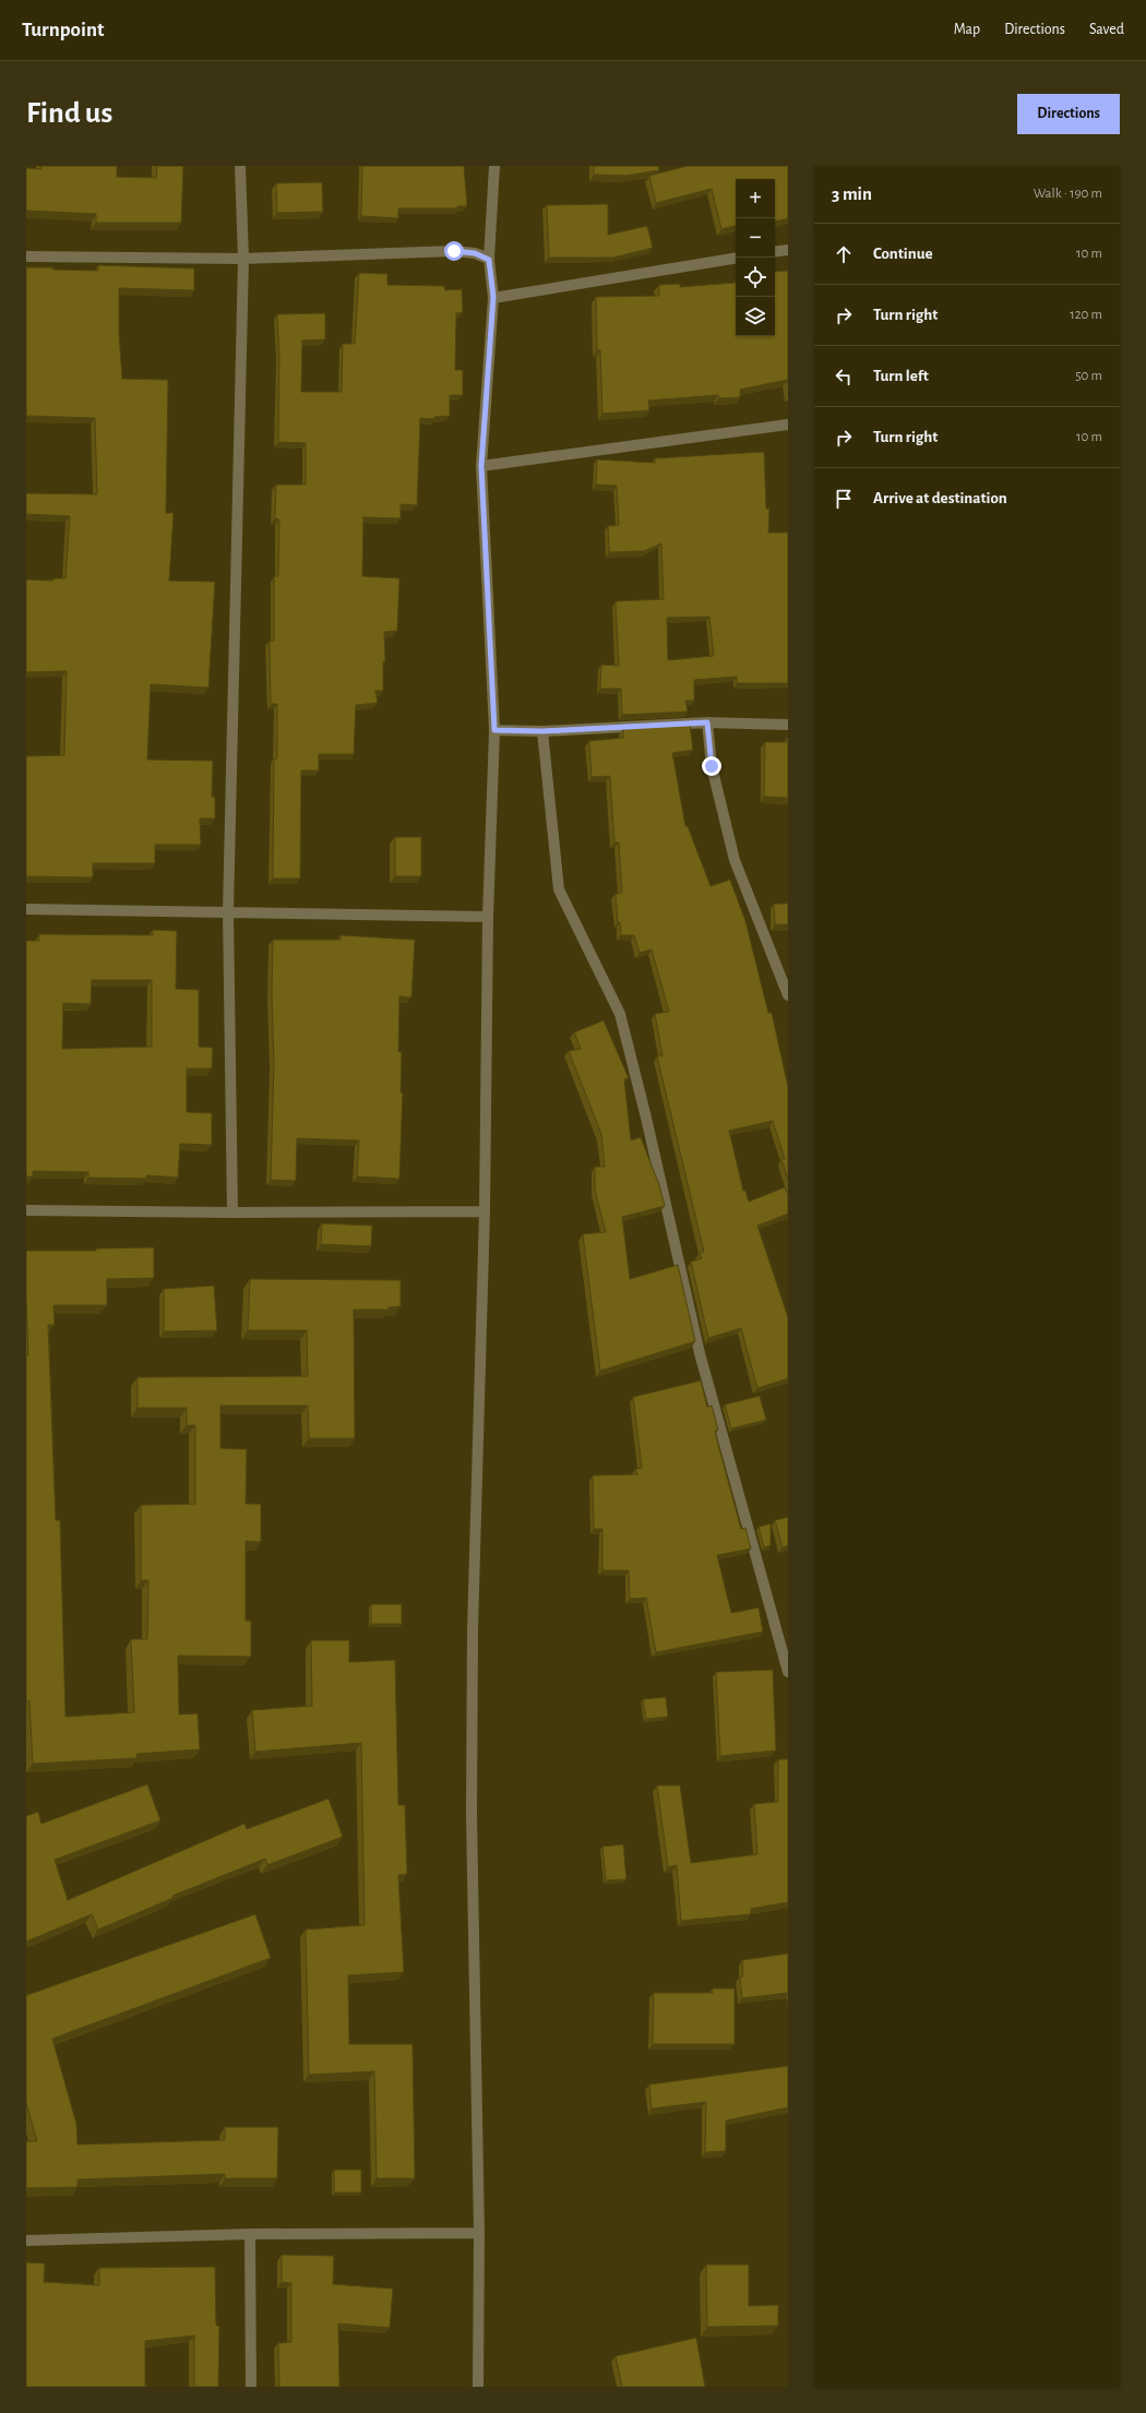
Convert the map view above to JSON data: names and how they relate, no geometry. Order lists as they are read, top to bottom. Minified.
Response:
{"page":{"header":"Turnpoint","nav":["Map","Directions","Saved"],"buttons":"Directions","title":"Find us","heading":["3 min","Walk · 190 m"],"map_buttons":["+","−"],"list":[["Continue","10 m"],["Turn right","120 m"],["Turn left","50 m"],["Turn right","10 m"],"Arrive at destination"]}}
